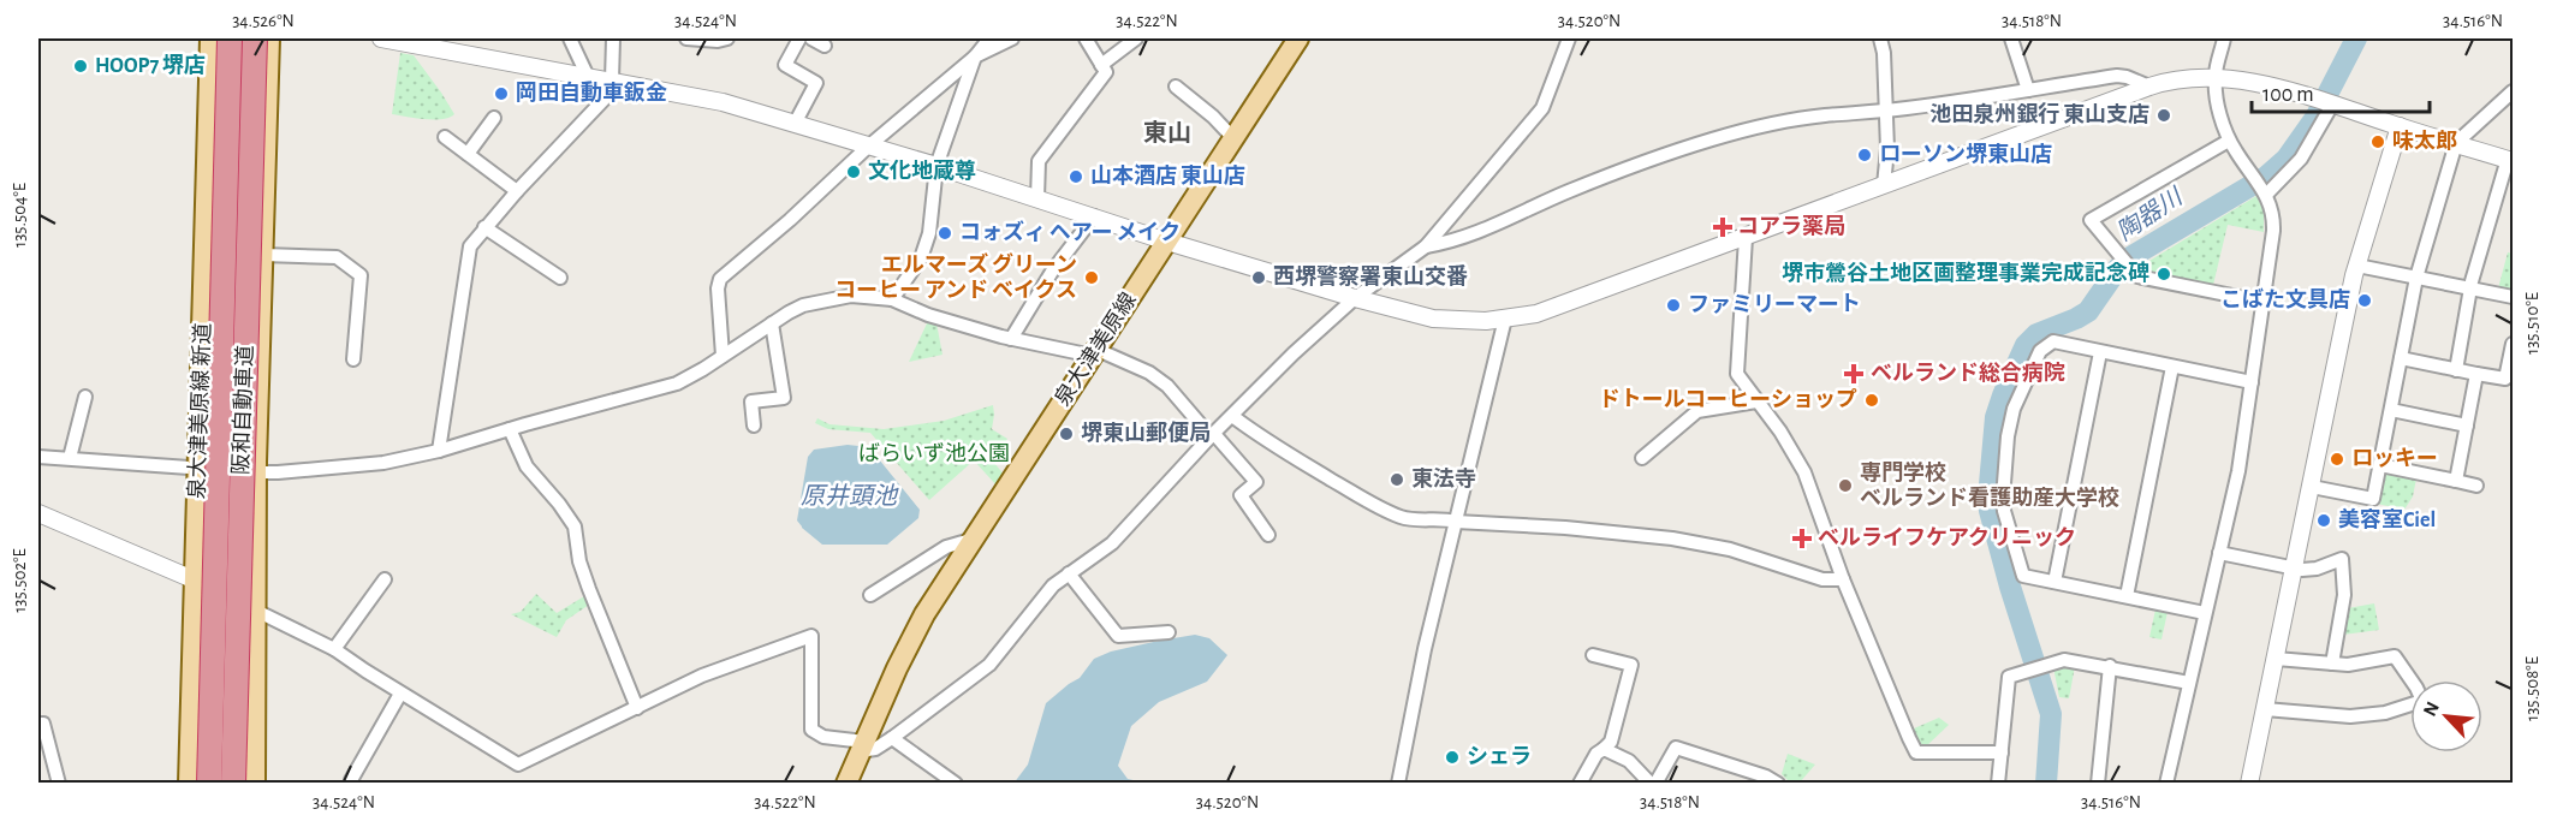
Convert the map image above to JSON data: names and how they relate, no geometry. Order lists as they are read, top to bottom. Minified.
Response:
{"streets":{"highway":["阪和自動車道"],"main road":["泉大津美原線","泉大津美原線 新道"]},"districts":["東山"],"water":["陶器川","原井頭池"],"parks":["ばらいず池公園"],"places":{"other":["HOOP7 堺店","岡田自動車鈑金","池田泉州銀行 東山支店","味太郎","ローソン堺東山店","文化地蔵尊","山本酒店 東山店","コォズィ ヘアー メイク","堺市鶯谷土地区画整理事業完成記念碑","エルマーズ グリーン コーヒー アンド ベイクス","西堺警察署東山交番","こばた文具店","ファミリーマート","ドトールコーヒーショップ","堺東山郵便局","ロッキー","東法寺","専門学校 ベルランド看護助産大学校","美容室Ciel","シェラ"],"health":["コアラ薬局","ベルランド総合病院","ベルライフケアクリニック"]},"scale_bar":"100 m","north":"top left","coordinates":["34.526°N","34.524°N","34.522°N","34.520°N","34.518°N","34.516°N","135.504°E","135.510°E","135.502°E","135.508°E"]}
